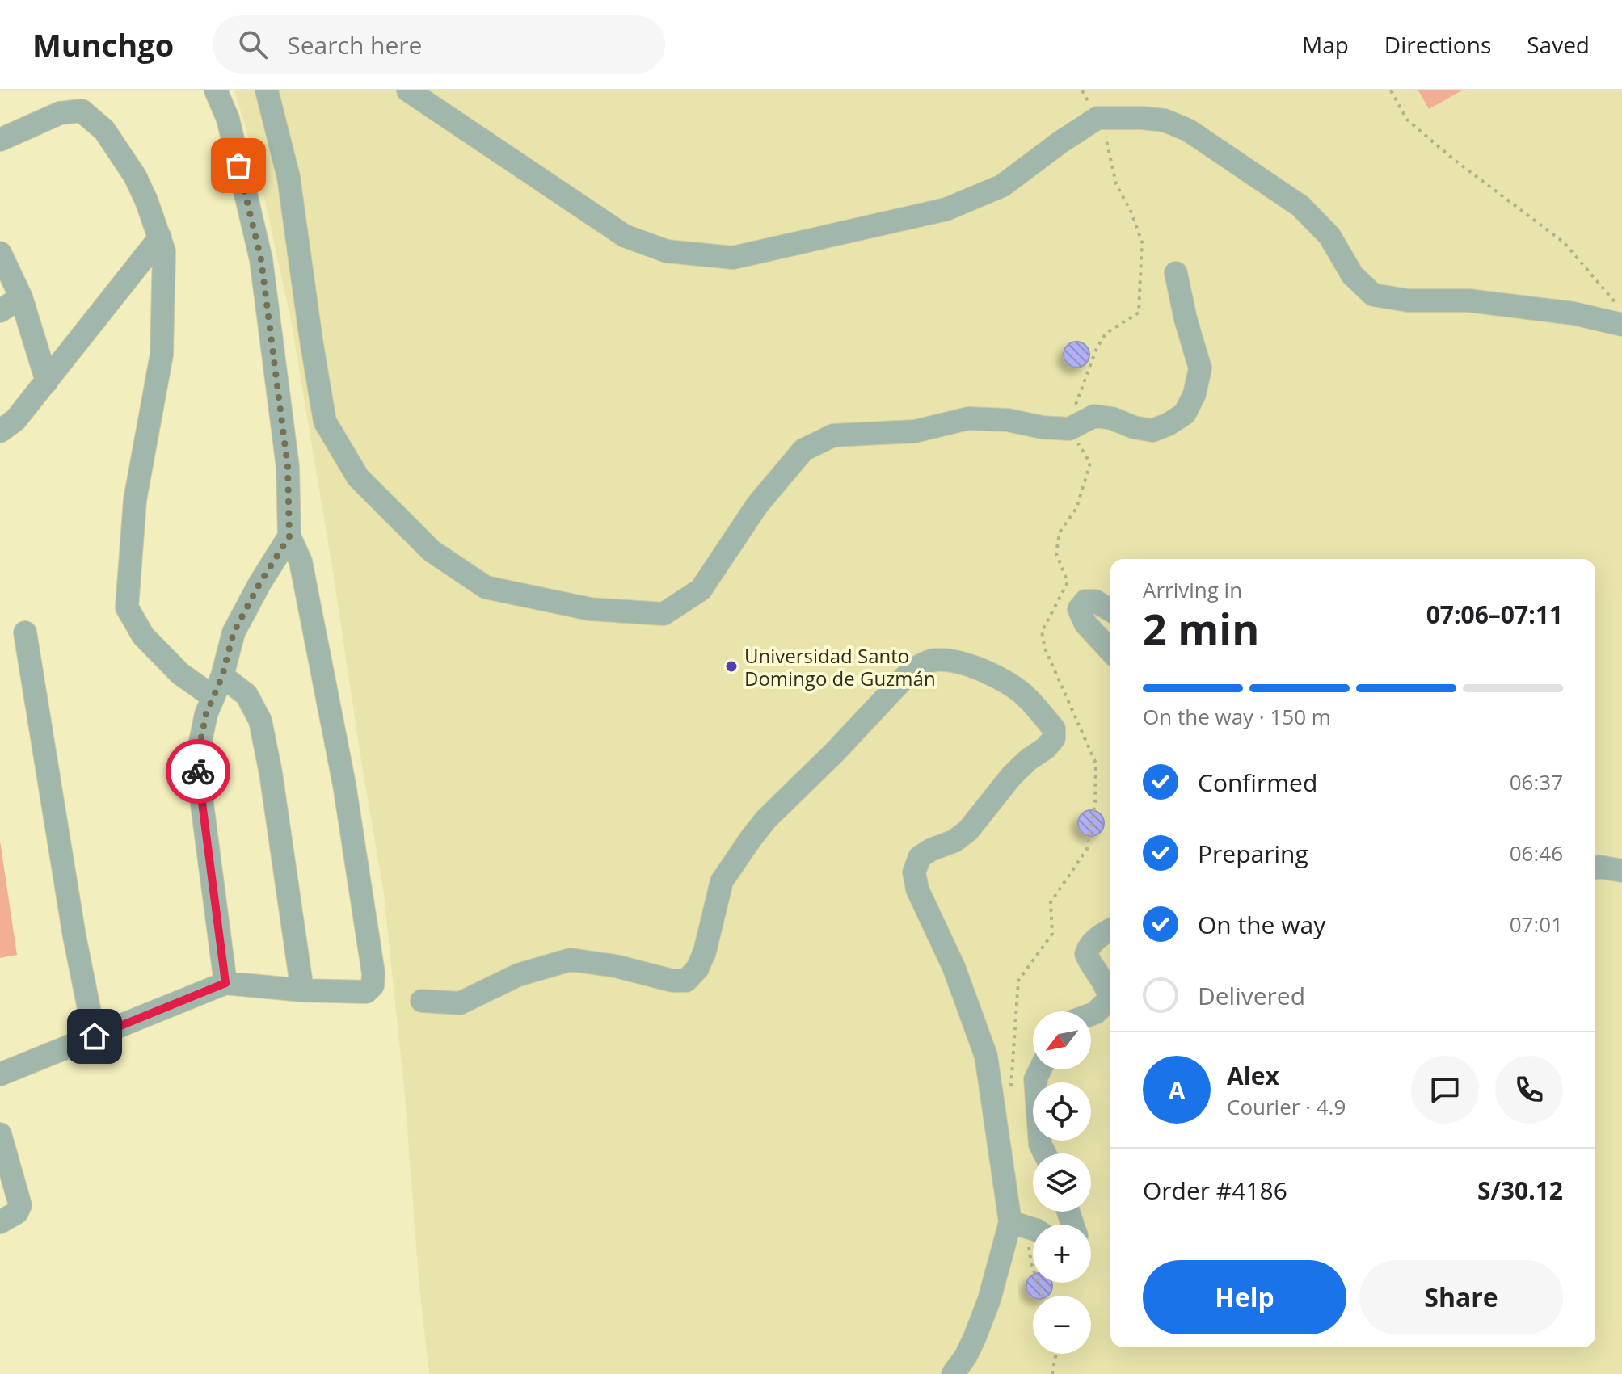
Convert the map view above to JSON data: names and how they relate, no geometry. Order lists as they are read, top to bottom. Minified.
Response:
{"places":["Universidad Santo Domingo de Guzmán"],"north":"bottom left","page":{"header":"Munchgo","search":"Search here","nav":["Map","Directions","Saved"],"heading":["2 min","Arriving in","07:06–07:11"],"panel":["Alex","Courier · 4.9","Order #4186","S/30.12"],"bar":"On the way · 150 m","list":[["Confirmed","06:37"],["Preparing","06:46"],["On the way","07:01"],"Delivered"],"map_buttons":["+","−"],"round":"A","buttons":["Help","Share"]}}
